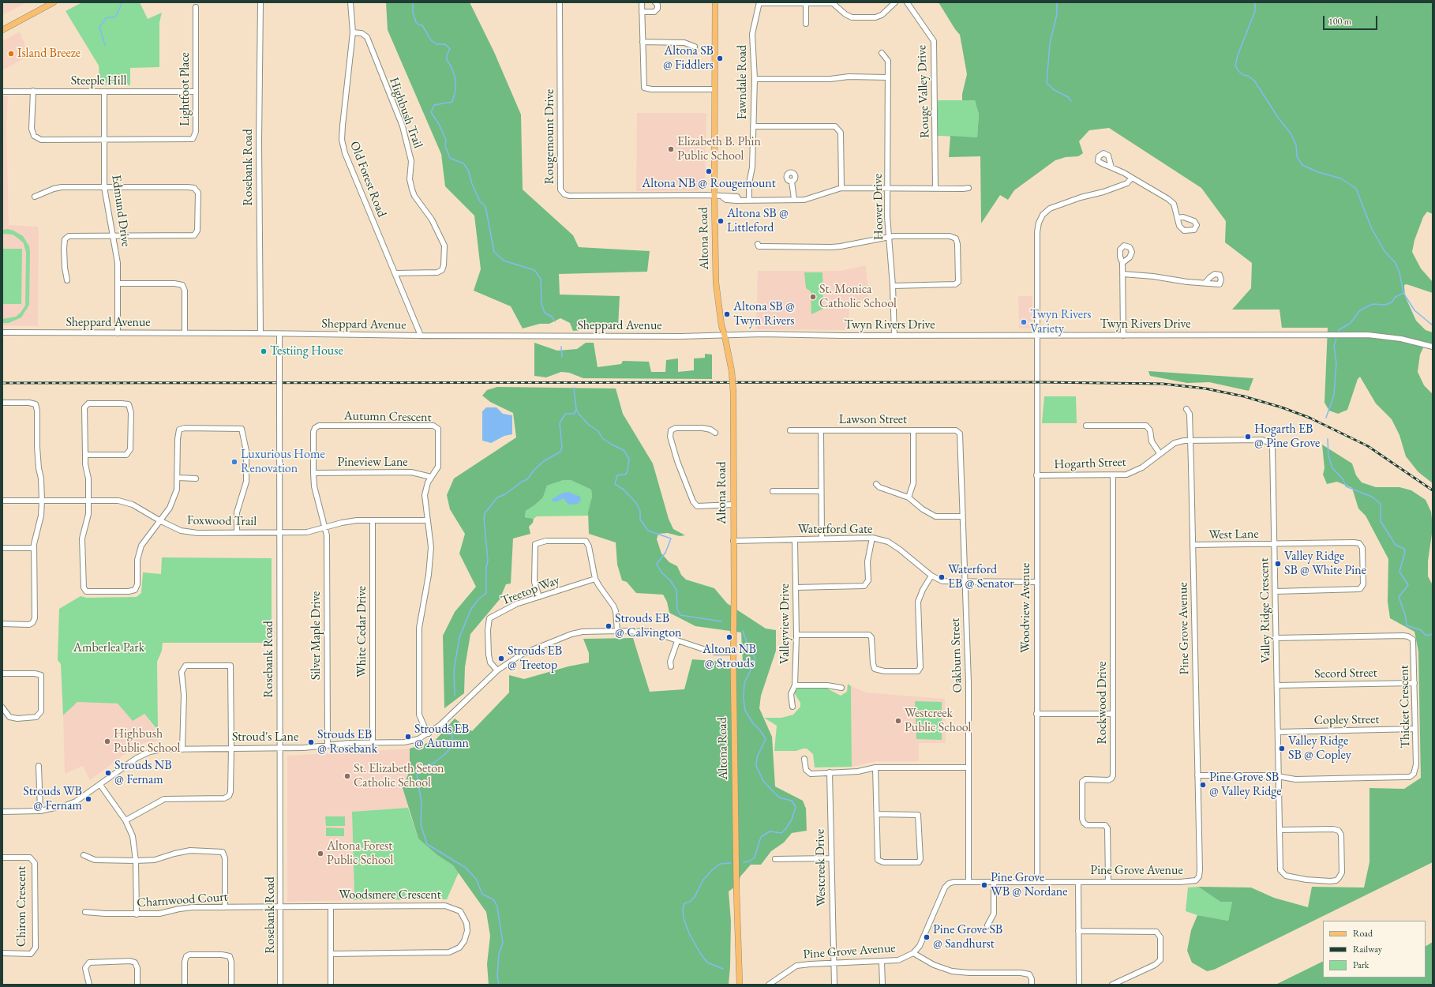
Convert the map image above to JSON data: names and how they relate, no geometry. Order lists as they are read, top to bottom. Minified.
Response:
{"streets":{"main road":["Altona Road"],"street":["Steeple Hill","Fawndale Road","Lightfoot Place","Rouge Valley Drive","Highbush Trail","Rougemount Drive","Rosebank Road","Old Forest Road","Hoover Drive","Edmund Drive","Sheppard Avenue","Twyn Rivers Drive","Autumn Crescent","Lawson Street","Pineview Lane","Hogarth Street","Foxwood Trail","Waterford Gate","West Lane","Treetop Way","Woodview Avenue","Valley Ridge Crescent","Valleyview Drive","Pine Grove Avenue","White Cedar Drive","Silver Maple Drive","Oakburn Street","Secord Street","Rockwood Drive","Thicket Crescent","Copley Street","Stroud's Lane","Westcreek Drive","Woodsmere Crescent","Charnwood Court","Chiron Crescent"]},"crossings":[["Steeple Hill","Lightfoot Place"],["Steeple Hill","Edmund Drive"],["Lightfoot Place","Edmund Drive"],["Highbush Trail","Old Forest Road"],["Rougemount Drive","Altona Road"],["Rosebank Road","Sheppard Avenue"],["Rosebank Road","Foxwood Trail"],["Rosebank Road","Stroud's Lane"],["Rosebank Road","Woodsmere Crescent"],["Rosebank Road","Charnwood Court"],["Old Forest Road","Sheppard Avenue"],["Hoover Drive","Twyn Rivers Drive"],["Edmund Drive","Sheppard Avenue"],["Altona Road","Sheppard Avenue"],["Altona Road","Twyn Rivers Drive"],["Altona Road","Waterford Gate"],["Altona Road","Stroud's Lane"],["Sheppard Avenue","Twyn Rivers Drive"],["Twyn Rivers Drive","Woodview Avenue"],["Autumn Crescent","Pineview Lane"],["Autumn Crescent","Foxwood Trail"],["Autumn Crescent","Silver Maple Drive"],["Autumn Crescent","Stroud's Lane"],["Lawson Street","Oakburn Street"],["Hogarth Street","Woodview Avenue"],["Hogarth Street","Valley Ridge Crescent"],["Hogarth Street","Pine Grove Avenue"],["Hogarth Street","Rockwood Drive"],["Foxwood Trail","White Cedar Drive"],["Foxwood Trail","Silver Maple Drive"],["Waterford Gate","Woodview Avenue"],["Waterford Gate","Valleyview Drive"],["Waterford Gate","Oakburn Street"],["West Lane","Valley Ridge Crescent"],["West Lane","Pine Grove Avenue"],["Treetop Way","Stroud's Lane"],["Woodview Avenue","Pine Grove Avenue"],["Valley Ridge Crescent","Pine Grove Avenue"],["Valley Ridge Crescent","Secord Street"],["Valley Ridge Crescent","Thicket Crescent"],["Valley Ridge Crescent","Copley Street"],["Pine Grove Avenue","Oakburn Street"],["Pine Grove Avenue","Rockwood Drive"],["Pine Grove Avenue","Westcreek Drive"],["White Cedar Drive","Stroud's Lane"],["Silver Maple Drive","Stroud's Lane"],["Secord Street","Thicket Crescent"],["Thicket Crescent","Copley Street"],["Woodsmere Crescent","Charnwood Court"]],"parks":["Amberlea Park"],"places":["Island Breeze","Altona SB @ Fiddlers","Elizabeth B. Phin Public School","Altona NB @ Rougemount","Altona SB @ Littleford","St. Monica Catholic School","Altona SB @ Twyn Rivers","Twyn Rivers Variety","Testiing House","Hogarth EB @ Pine Grove","Luxurious Home Renovation","Valley Ridge SB @ White Pine","Waterford EB @ Senator","Strouds EB @ Calvington","Altona NB @ Strouds","Strouds EB @ Treetop","Westcreek Public School","Strouds EB @ Autumn","Highbush Public School","Strouds EB @ Rosebank","Valley Ridge SB @ Copley","Strouds NB @ Fernam","St. Elizabeth Seton Catholic School","Pine Grove SB @ Valley Ridge","Strouds WB @ Fernam","Altona Forest Public School","Pine Grove WB @ Nordane","Pine Grove SB @ Sandhurst"],"legend":["Road","Railway","Park"],"scale_bar":"100 m"}
